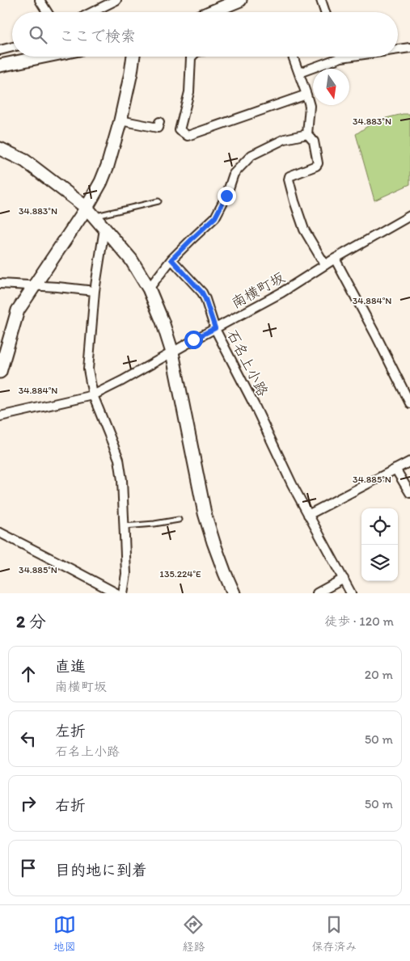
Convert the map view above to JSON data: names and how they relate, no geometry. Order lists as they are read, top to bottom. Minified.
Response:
{"streets":{"street":["南横町坂","石名上小路"]},"crossings":[["南横町坂","石名上小路"]],"north":"bottom","page":{"search":"ここで検索","heading":["2 分","徒歩 · 120 m"],"list":[["直進","南横町坂","20 m"],["左折","石名上小路","50 m"],["右折","50 m"],"目的地に到着"],"nav":["地図","経路","保存済み"]},"coordinates":["34.883°N","34.884°N","34.885°N","135.224°E"]}
